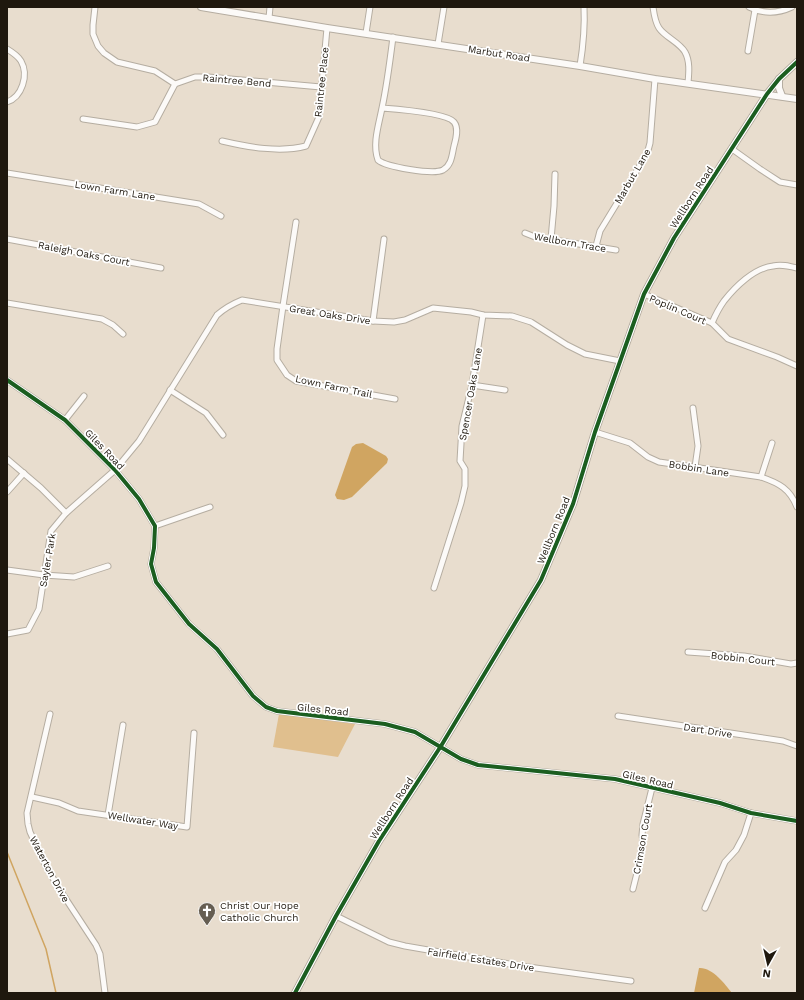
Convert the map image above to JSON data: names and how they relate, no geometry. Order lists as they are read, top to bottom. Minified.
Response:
{"streets":{"street":["Marbut Road","Raintree Bend","Raintree Place","Marbut Lane","Lown Farm Lane","Wellborn Road","Wellborn Trace","Raleigh Oaks Court","Poplin Court","Great Oaks Drive","Lown Farm Trail","Spencer Oaks Lane","Giles Road","Bobbin Lane","Sayler Park","Bobbin Court","Dart Drive","Wellwater Way","Crimson Court","Waterton Drive","Fairfield Estates Drive"]},"crossings":[["Marbut Road","Raintree Place"],["Marbut Road","Marbut Lane"],["Marbut Road","Wellborn Road"],["Raintree Bend","Raintree Place"],["Marbut Lane","Wellborn Trace"],["Wellborn Road","Poplin Court"],["Wellborn Road","Great Oaks Drive"],["Wellborn Road","Giles Road"],["Wellborn Road","Bobbin Lane"],["Wellborn Road","Fairfield Estates Drive"],["Great Oaks Drive","Lown Farm Trail"],["Great Oaks Drive","Spencer Oaks Lane"],["Great Oaks Drive","Giles Road"],["Great Oaks Drive","Sayler Park"],["Giles Road","Sayler Park"],["Giles Road","Crimson Court"],["Wellwater Way","Waterton Drive"]],"places":{"church":["Christ Our Hope Catholic Church"]},"north":"bottom"}
